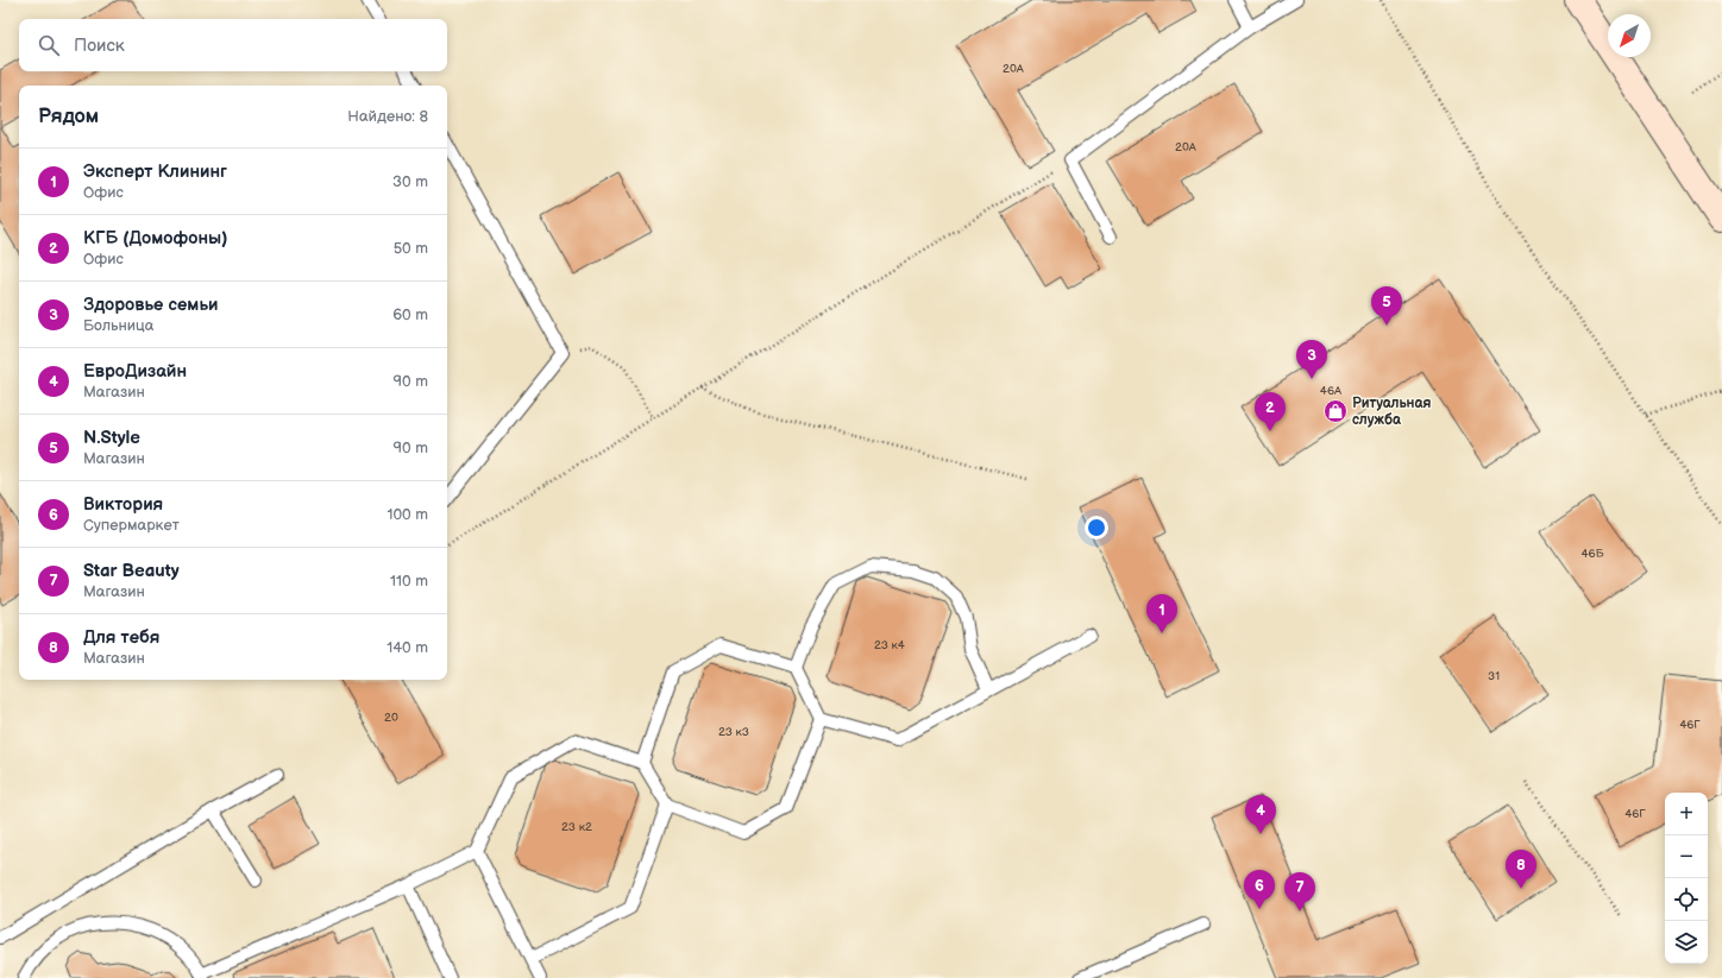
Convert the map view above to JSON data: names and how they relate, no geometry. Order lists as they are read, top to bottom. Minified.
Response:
{"places":{"shop":["Ритуальная служба"]},"house_numbers":["20А","20А","46А","46Б","23 к4","31","20","46Г","23 к3","46Г","23 к2"],"north":"bottom left","page":{"search":"Поиск","heading":["Рядом","Найдено: 8"],"list":[{"mark":"1","name":"Эксперт Клининг","note":"Офис","value":"30 m"},{"mark":"2","name":"КГБ (Домофоны)","note":"Офис","value":"50 m"},{"mark":"3","name":"Здоровье семьи","note":"Больница","value":"60 m"},{"mark":"4","name":"ЕвроДизайн","note":"Магазин","value":"90 m"},{"mark":"5","name":"N.Style","note":"Магазин","value":"90 m"},{"mark":"6","name":"Виктория","note":"Супермаркет","value":"100 m"},{"mark":"7","name":"Star Beauty","note":"Магазин","value":"110 m"},{"mark":"8","name":"Для тебя","note":"Магазин","value":"140 m"}],"pins":["5","3","2","1","4","8","6","7"],"map_buttons":["+","−"]}}
